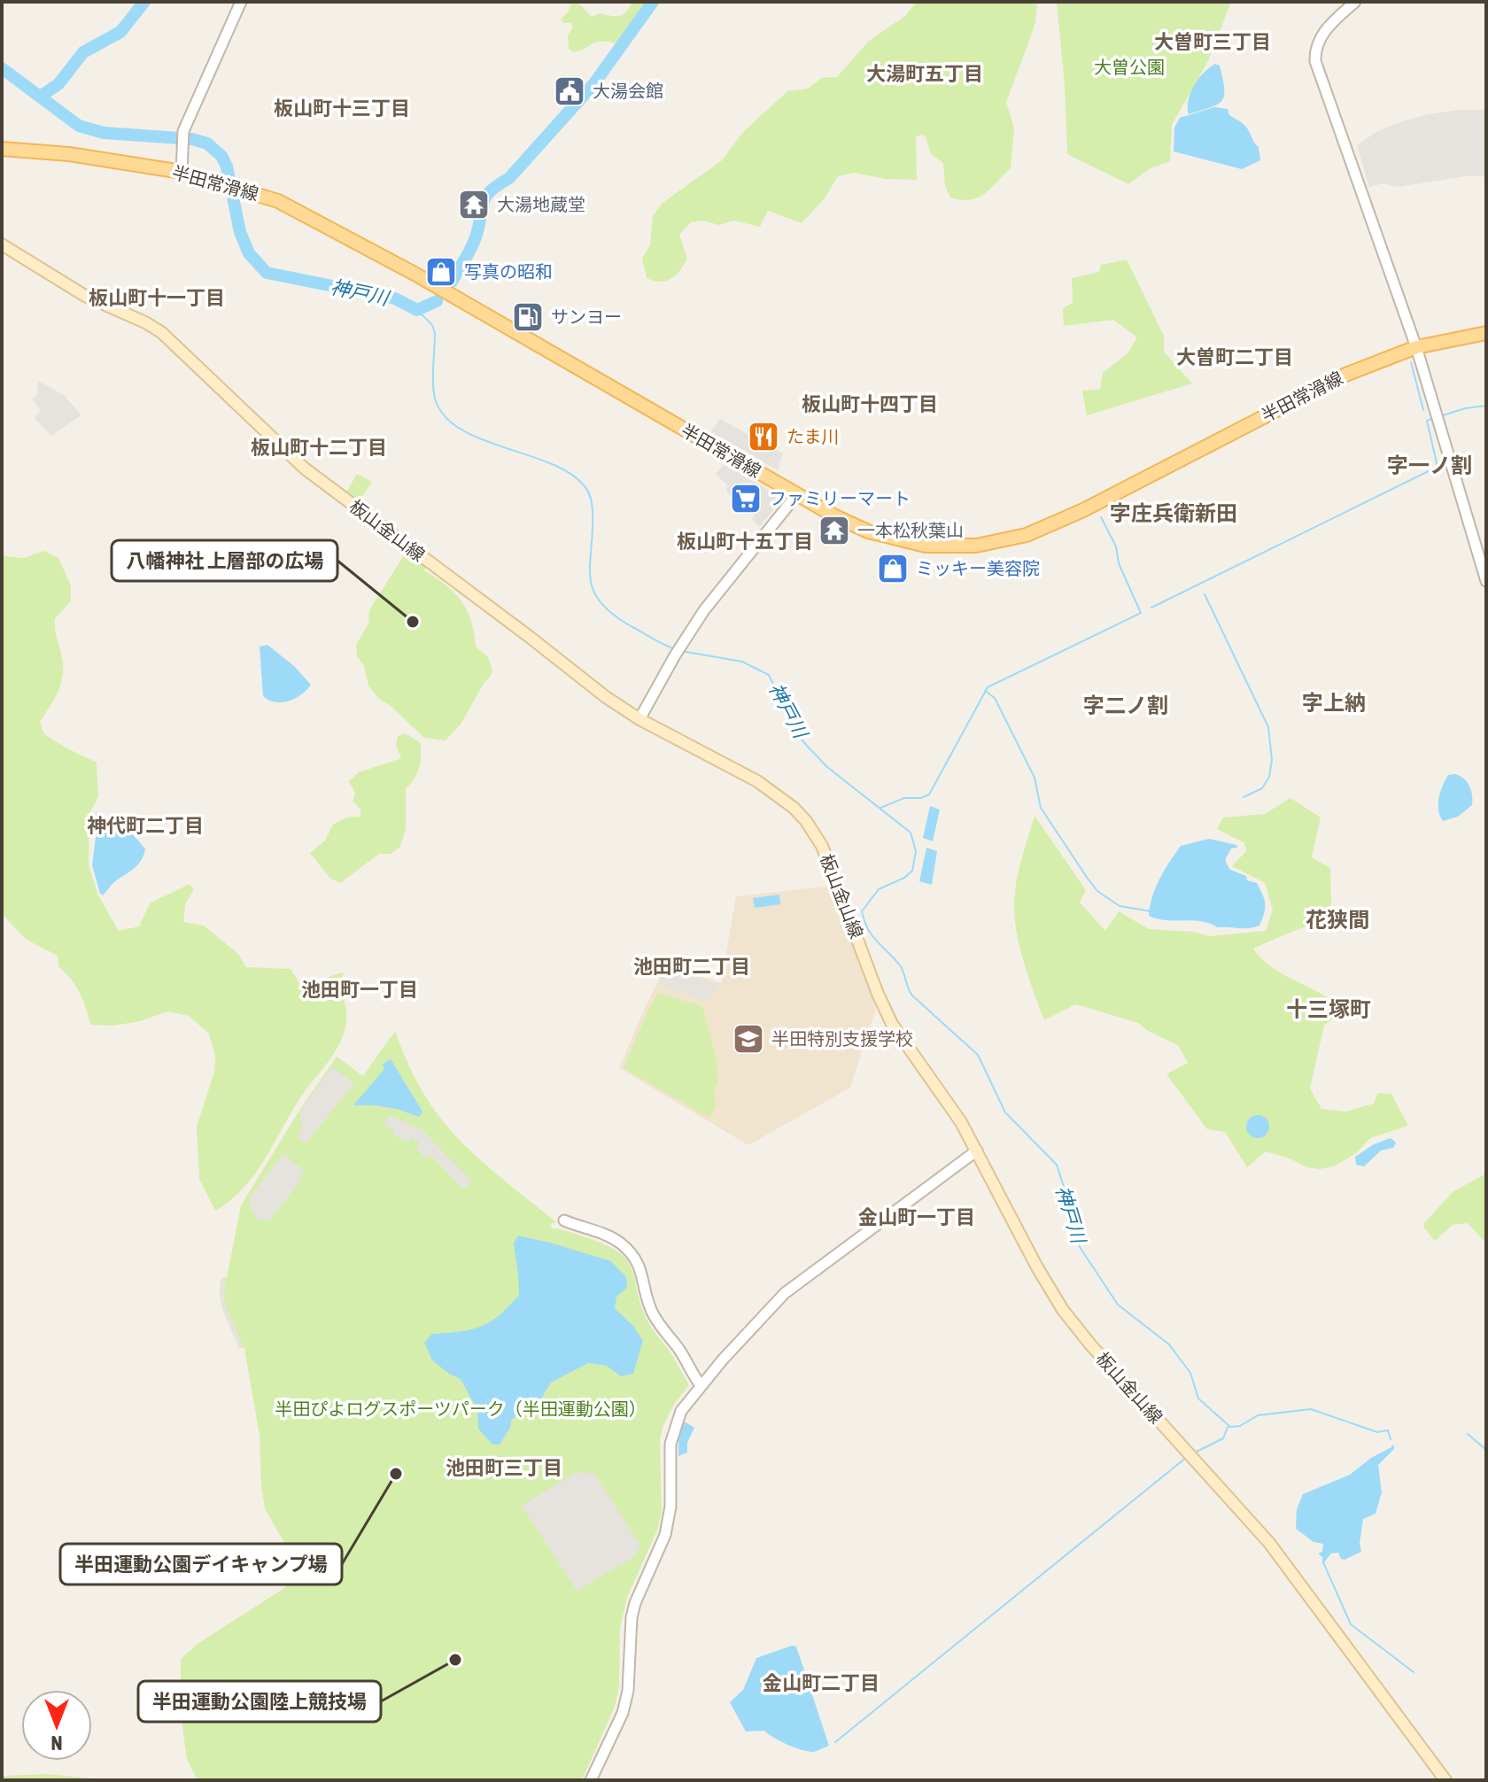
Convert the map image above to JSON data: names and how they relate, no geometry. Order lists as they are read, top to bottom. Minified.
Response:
{"streets":{"main road":["半田常滑線","板山金山線"]},"districts":["大曽町三丁目","大湯町五丁目","板山町十三丁目","板山町十一丁目","大曽町二丁目","板山町十四丁目","板山町十二丁目","字一ノ割","字庄兵衛新田","板山町十五丁目","字上納","字二ノ割","神代町二丁目","花狭間","池田町二丁目","池田町一丁目","十三塚町","金山町一丁目","池田町三丁目","金山町二丁目"],"water":["神戸川"],"parks":["大曽公園","半田ぴよログスポーツパーク（半田運動公園）"],"places":{"public building":["大湯会館"],"temple":["大湯地蔵堂","一本松秋葉山"],"shop":["写真の昭和","ミッキー美容院"],"fuel station":["サンヨー"],"restaurant":["たま川"],"supermarket":["ファミリーマート"],"other":["八幡神社 上層部の広場","半田運動公園デイキャンプ場","半田運動公園陸上競技場"],"school or university":["半田特別支援学校"]},"north":"bottom"}
